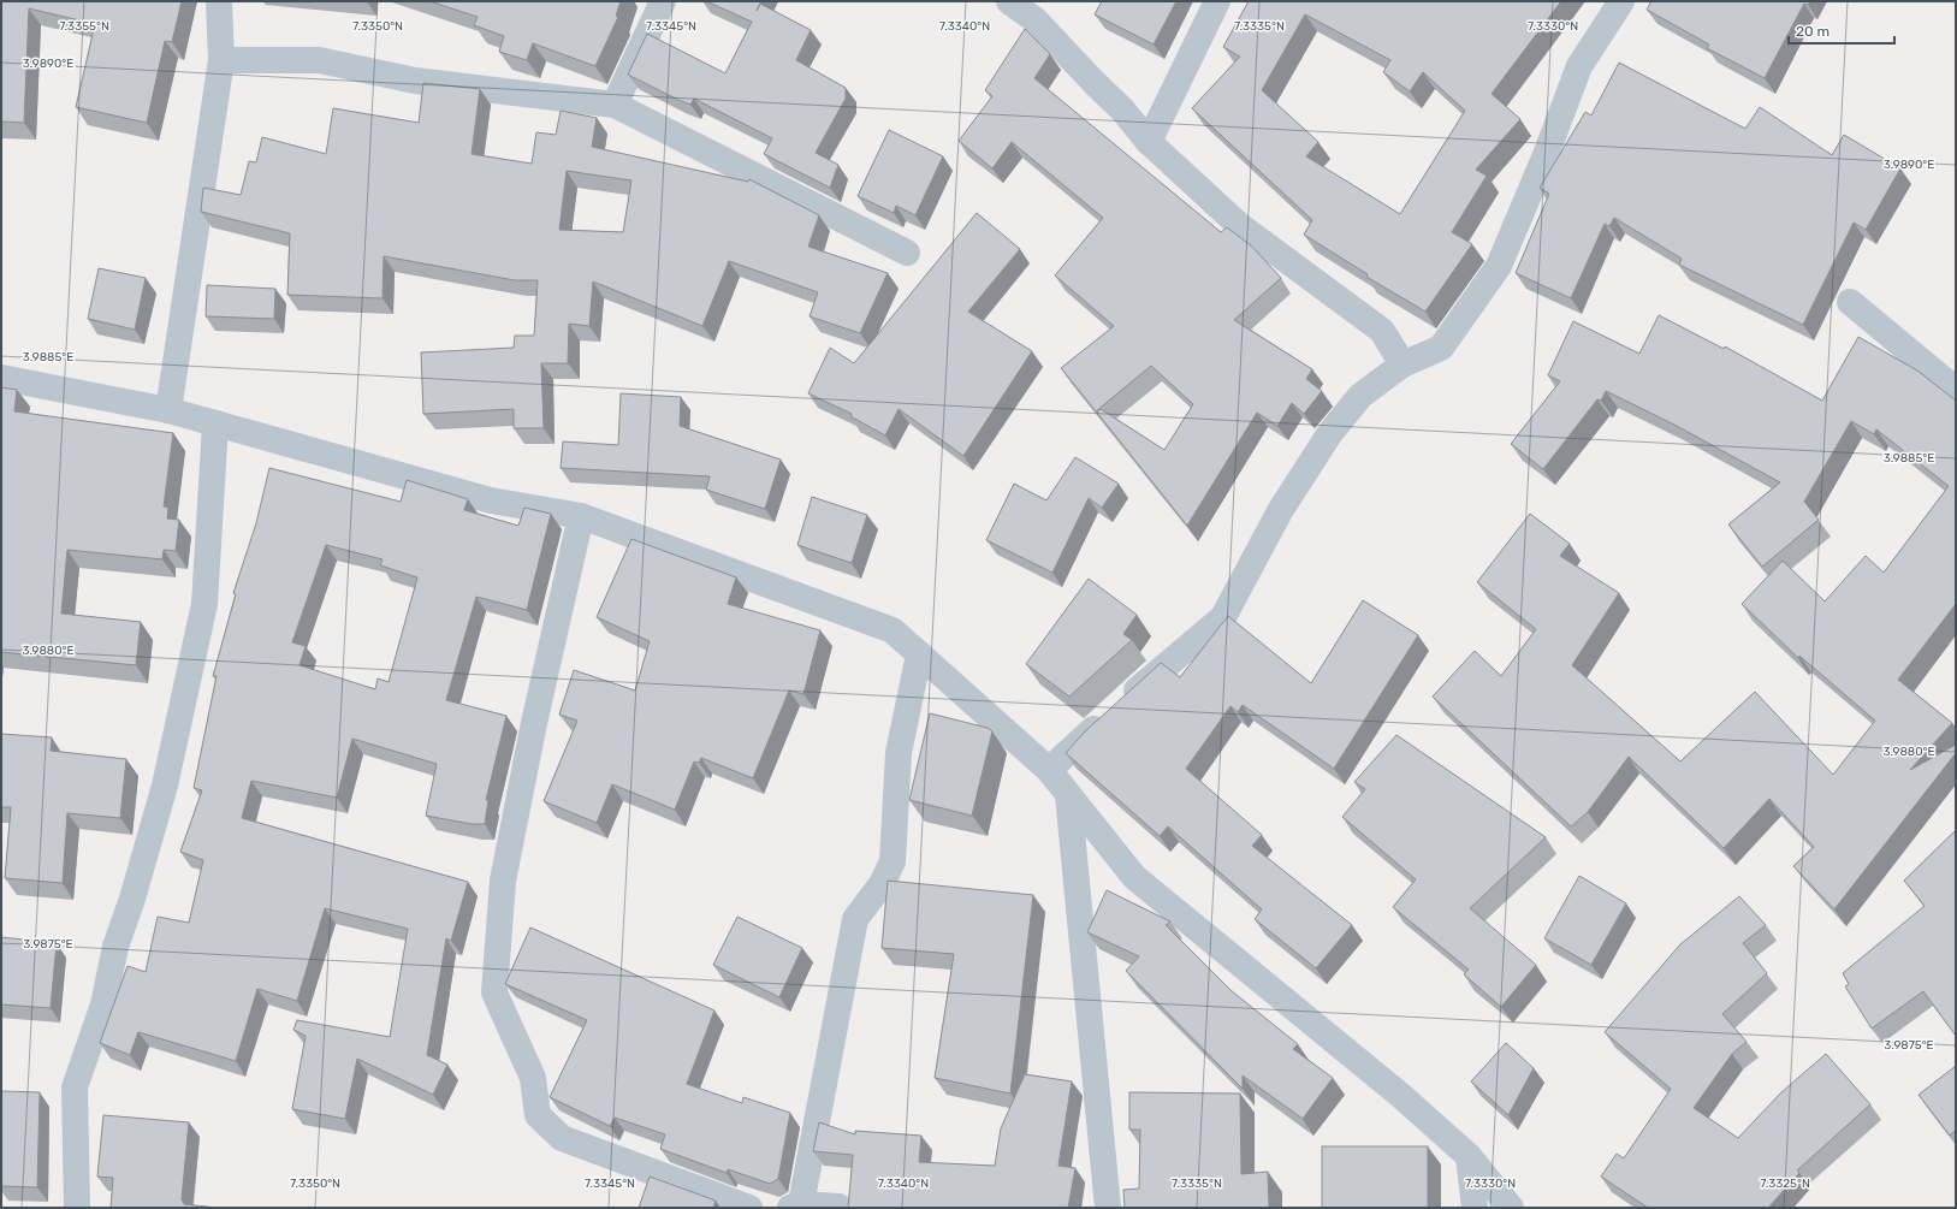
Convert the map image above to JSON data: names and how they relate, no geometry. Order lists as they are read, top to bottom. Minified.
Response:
{"scale_bar":"20 m","coordinates":["7.3355°N","7.3350°N","7.3345°N","7.3340°N","7.3335°N","7.3330°N","3.9890°E","3.9885°E","3.9880°E","3.9875°E","7.3325°N"]}
